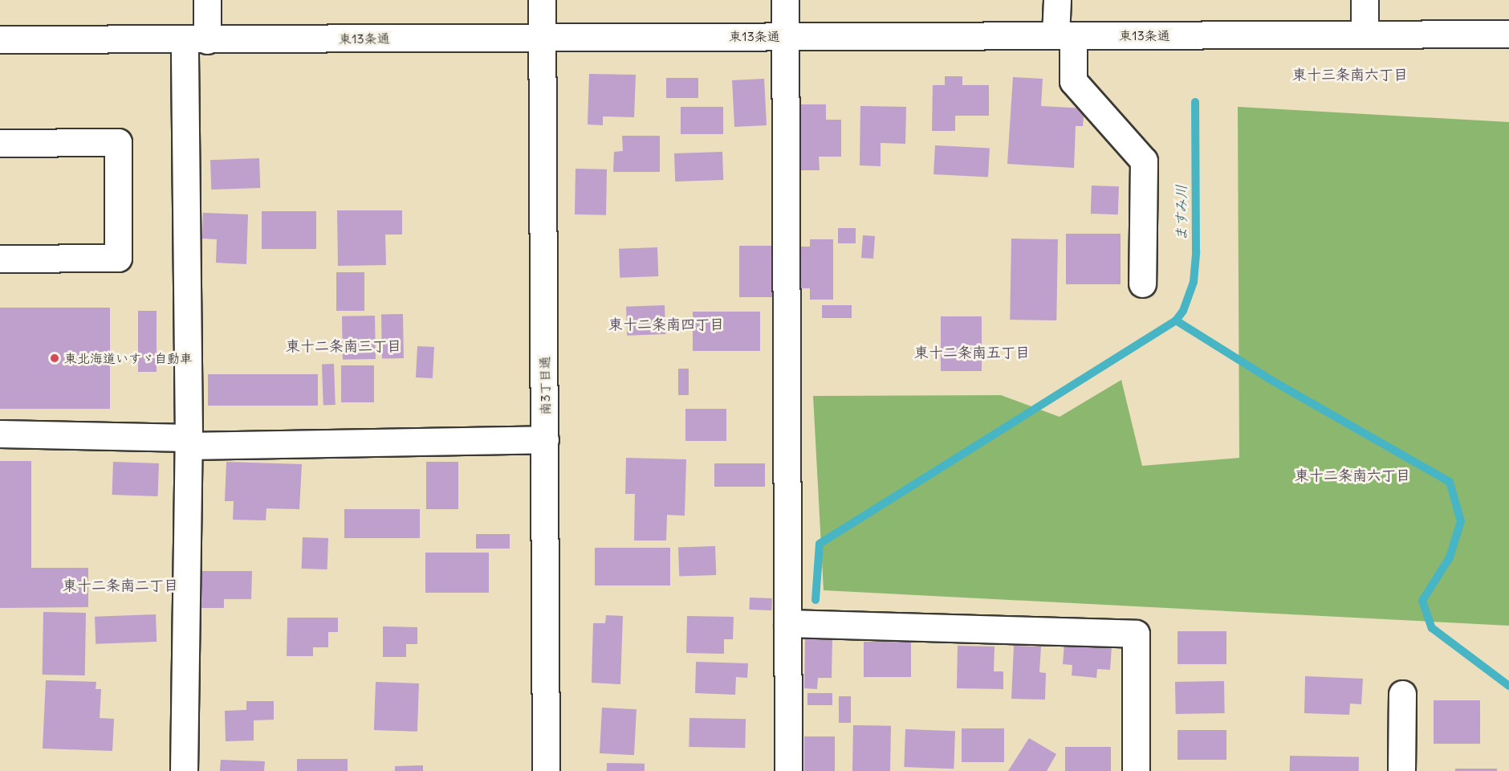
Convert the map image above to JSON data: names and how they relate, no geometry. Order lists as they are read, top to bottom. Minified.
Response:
{"streets":{"street":["東13条通","南3丁目通"]},"crossings":[["東13条通","南3丁目通"]],"districts":["東十三条南六丁目","東十二条南四丁目","東十二条南三丁目","東十二条南五丁目","東十二条南六丁目","東十二条南二丁目"],"water":["ますみ川"],"places":["東北海道いすゞ自動車"]}
